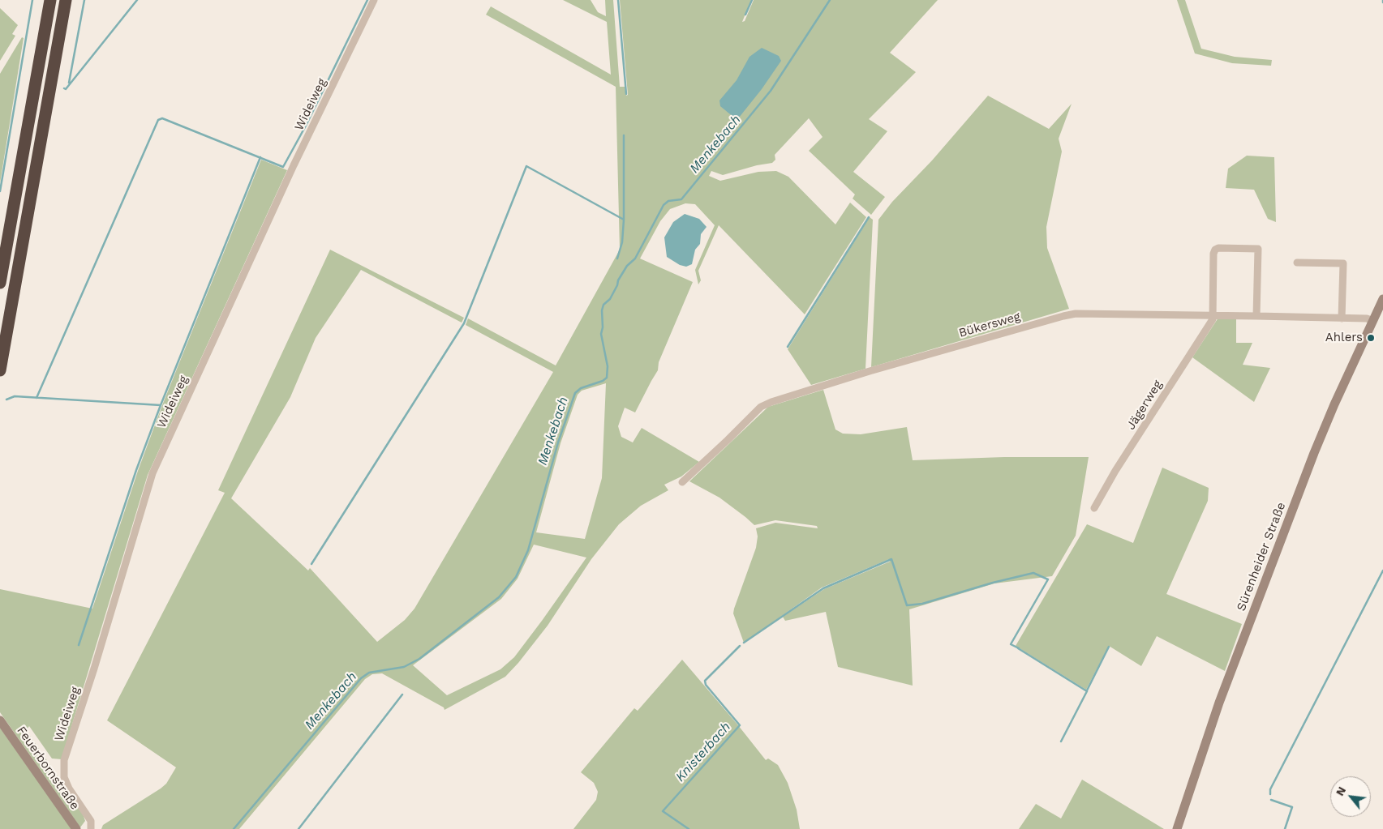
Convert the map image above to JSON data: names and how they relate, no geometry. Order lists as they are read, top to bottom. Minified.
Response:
{"streets":{"main road":["Sürenheider Straße","Feuerbornstraße"],"street":["Wideiweg","Bükersweg","Jägerweg"]},"crossings":[["Bükersweg","Jägerweg"],["Bükersweg","Sürenheider Straße"]],"water":["Menkebach","Knisterbach"],"places":["Ahlers"],"north":"top left"}
